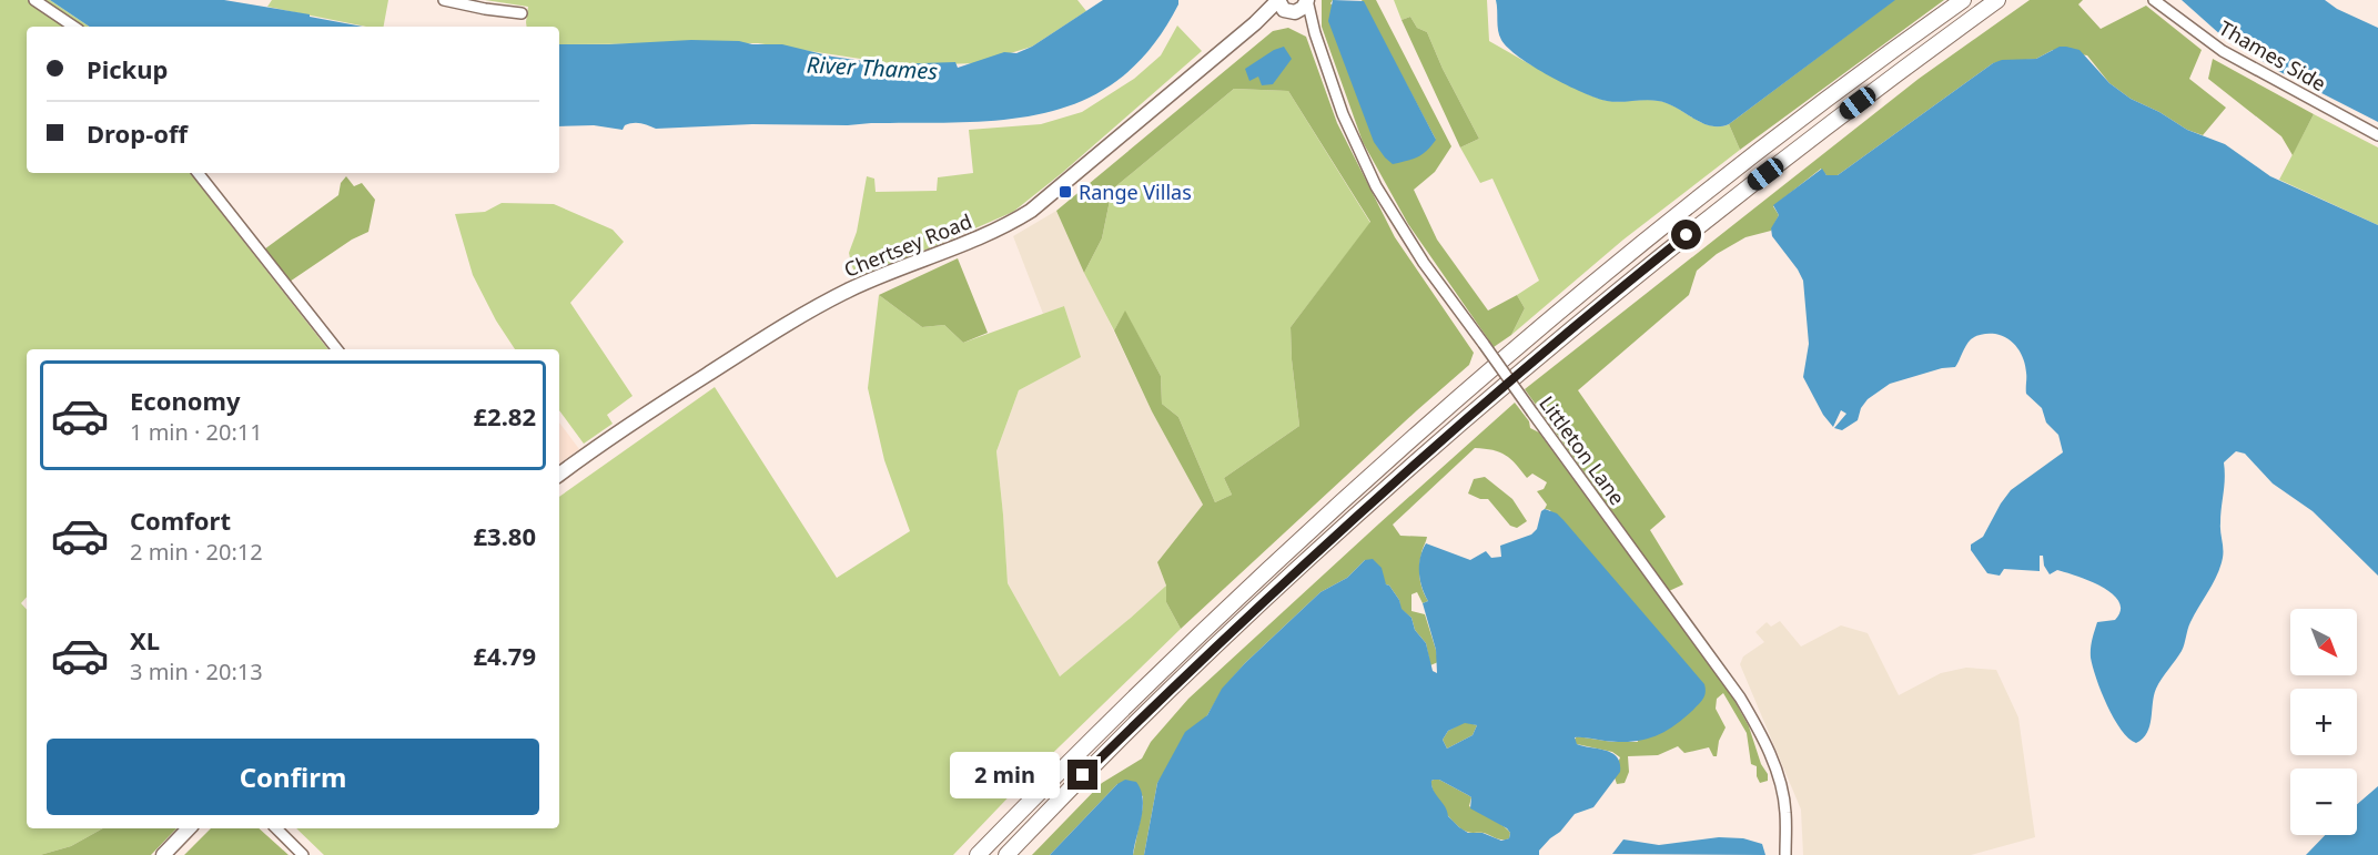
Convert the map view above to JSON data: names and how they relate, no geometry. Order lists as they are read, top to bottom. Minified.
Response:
{"streets":{"main road":["Chertsey Road"],"street":["Thames Side","Littleton Lane"]},"water":["River Thames"],"places":{"transit":["Range Villas"]},"north":"bottom right","page":{"banner":["Pickup","Drop-off"],"list":[{"name":"Economy","note":"1 min · 20:11","value":"£2.82"},{"name":"Comfort","note":"2 min · 20:12","value":"£3.80"},{"name":"XL","note":"3 min · 20:13","value":"£4.79"}],"map_buttons":["+","−"],"buttons":"Confirm","bubble":"2 min"}}
